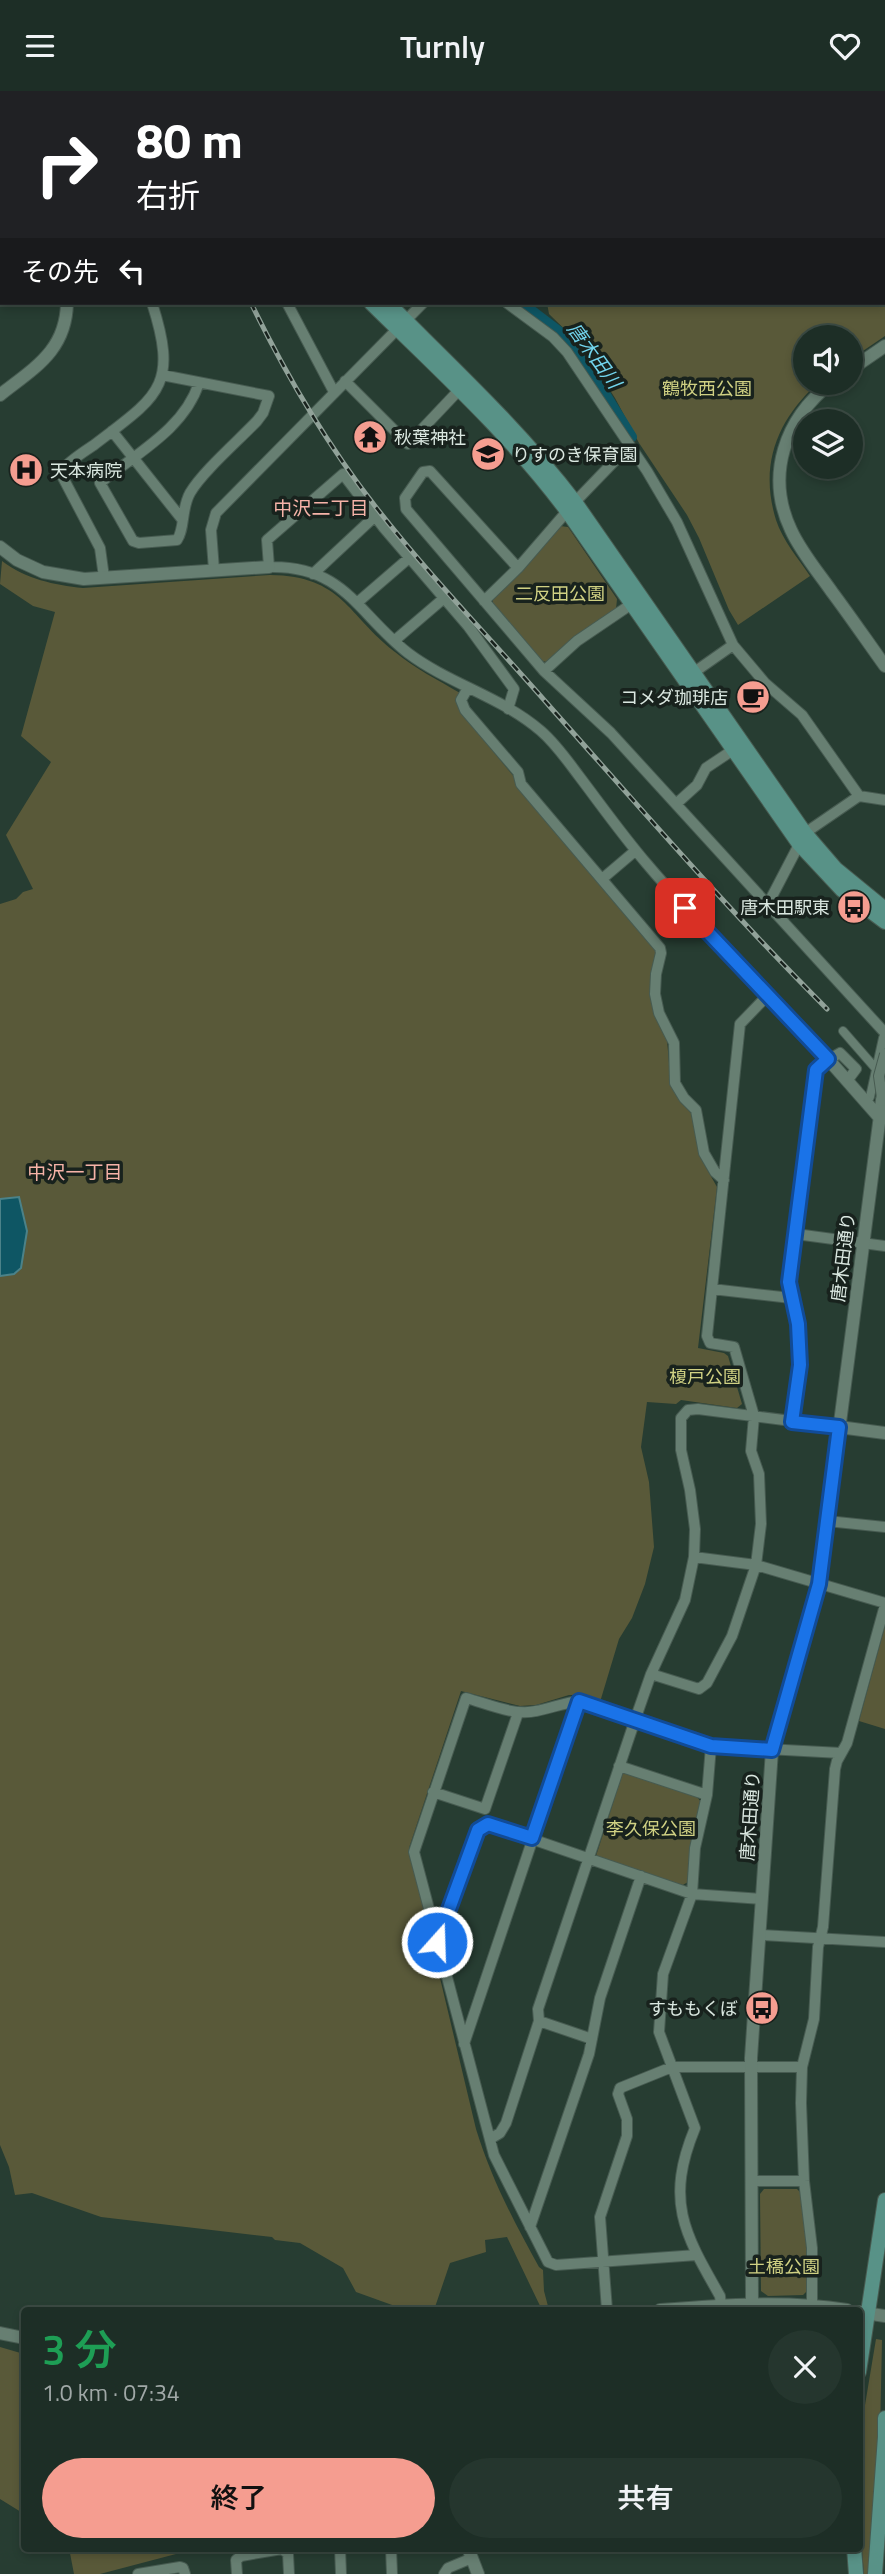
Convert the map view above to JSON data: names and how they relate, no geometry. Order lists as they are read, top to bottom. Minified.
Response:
{"streets":{"street":["唐木田通り"]},"districts":["中沢二丁目","中沢一丁目"],"water":["唐木田川"],"parks":["鶴牧西公園","二反田公園","榎戸公園","李久保公園","土橋公園"],"places":{"temple":["秋葉神社"],"school or university":["りすのき保育園"],"hospital":["天本病院"],"cafe":["コメダ珈琲店"],"bus stop":["唐木田駅東","すももくぼ"]},"page":{"header":"Turnly","turn":["80 m","右折"],"then":"その先","heading":["3 分","1.0 km · 07:34"],"buttons":["終了","共有"]}}
